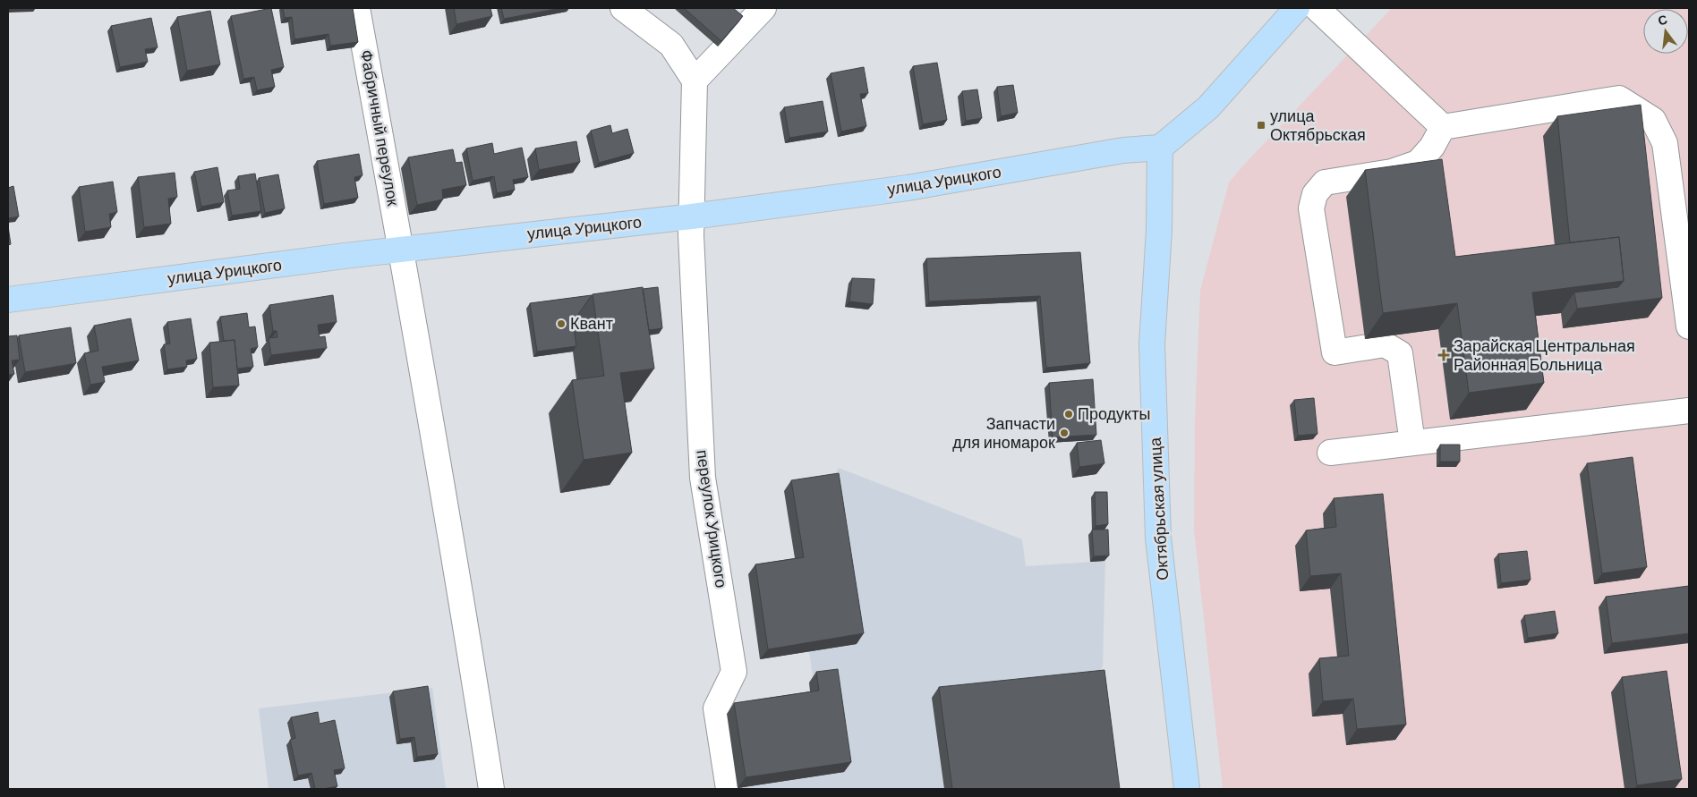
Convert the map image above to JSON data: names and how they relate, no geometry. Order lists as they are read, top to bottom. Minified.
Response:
{"streets":{"main road":["улица Урицкого","Октябрьская улица"],"street":["Фабричный переулок","переулок Урицкого"]},"crossings":[["Фабричный переулок","улица Урицкого"],["улица Урицкого","Октябрьская улица"],["улица Урицкого","переулок Урицкого"]],"places":{"transit":["улица Октябрьская"],"other":["Квант","Продукты","Запчасти для иномарок"],"health":["Зарайская Центральная Районная Больница"]},"north":"top"}
